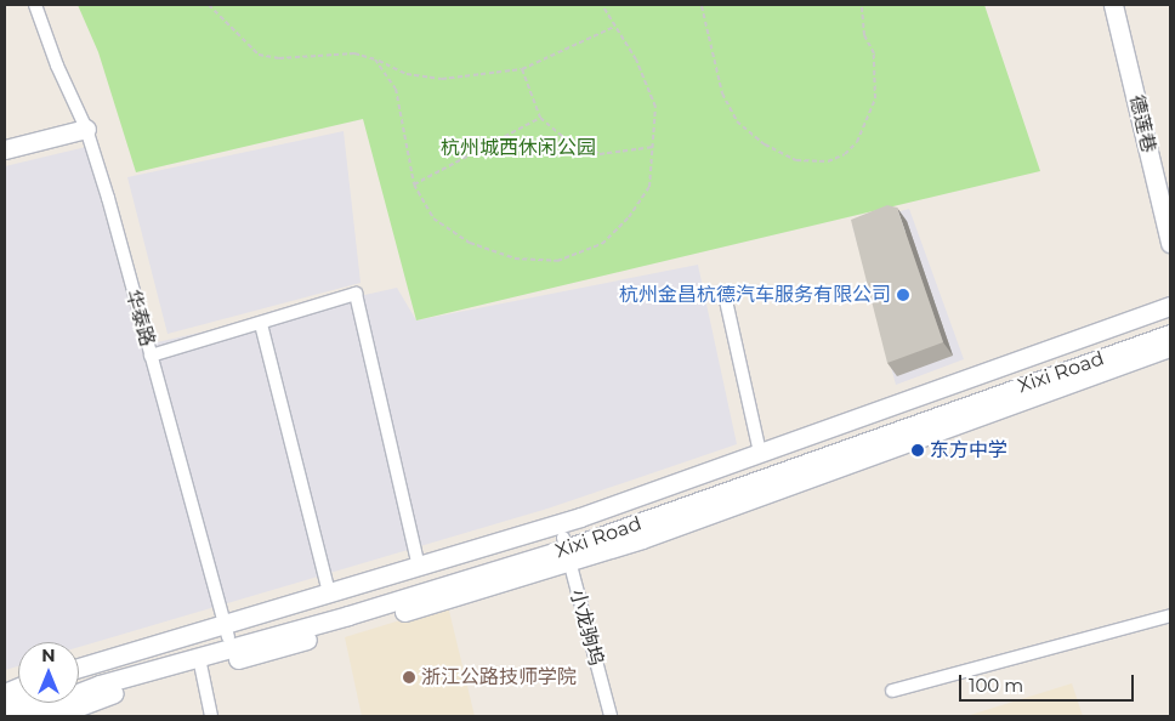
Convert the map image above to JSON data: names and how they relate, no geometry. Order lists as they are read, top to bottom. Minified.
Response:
{"streets":{"main road":["德莲巷","Xixi Road"],"street":["华泰路","小龙驹坞"]},"crossings":[["华泰路","Xixi Road"],["Xixi Road","小龙驹坞"]],"parks":["杭州城西休闲公园"],"places":["杭州金昌杭德汽车服务有限公司","东方中学","浙江公路技师学院"],"scale_bar":"100 m","north":"top"}
